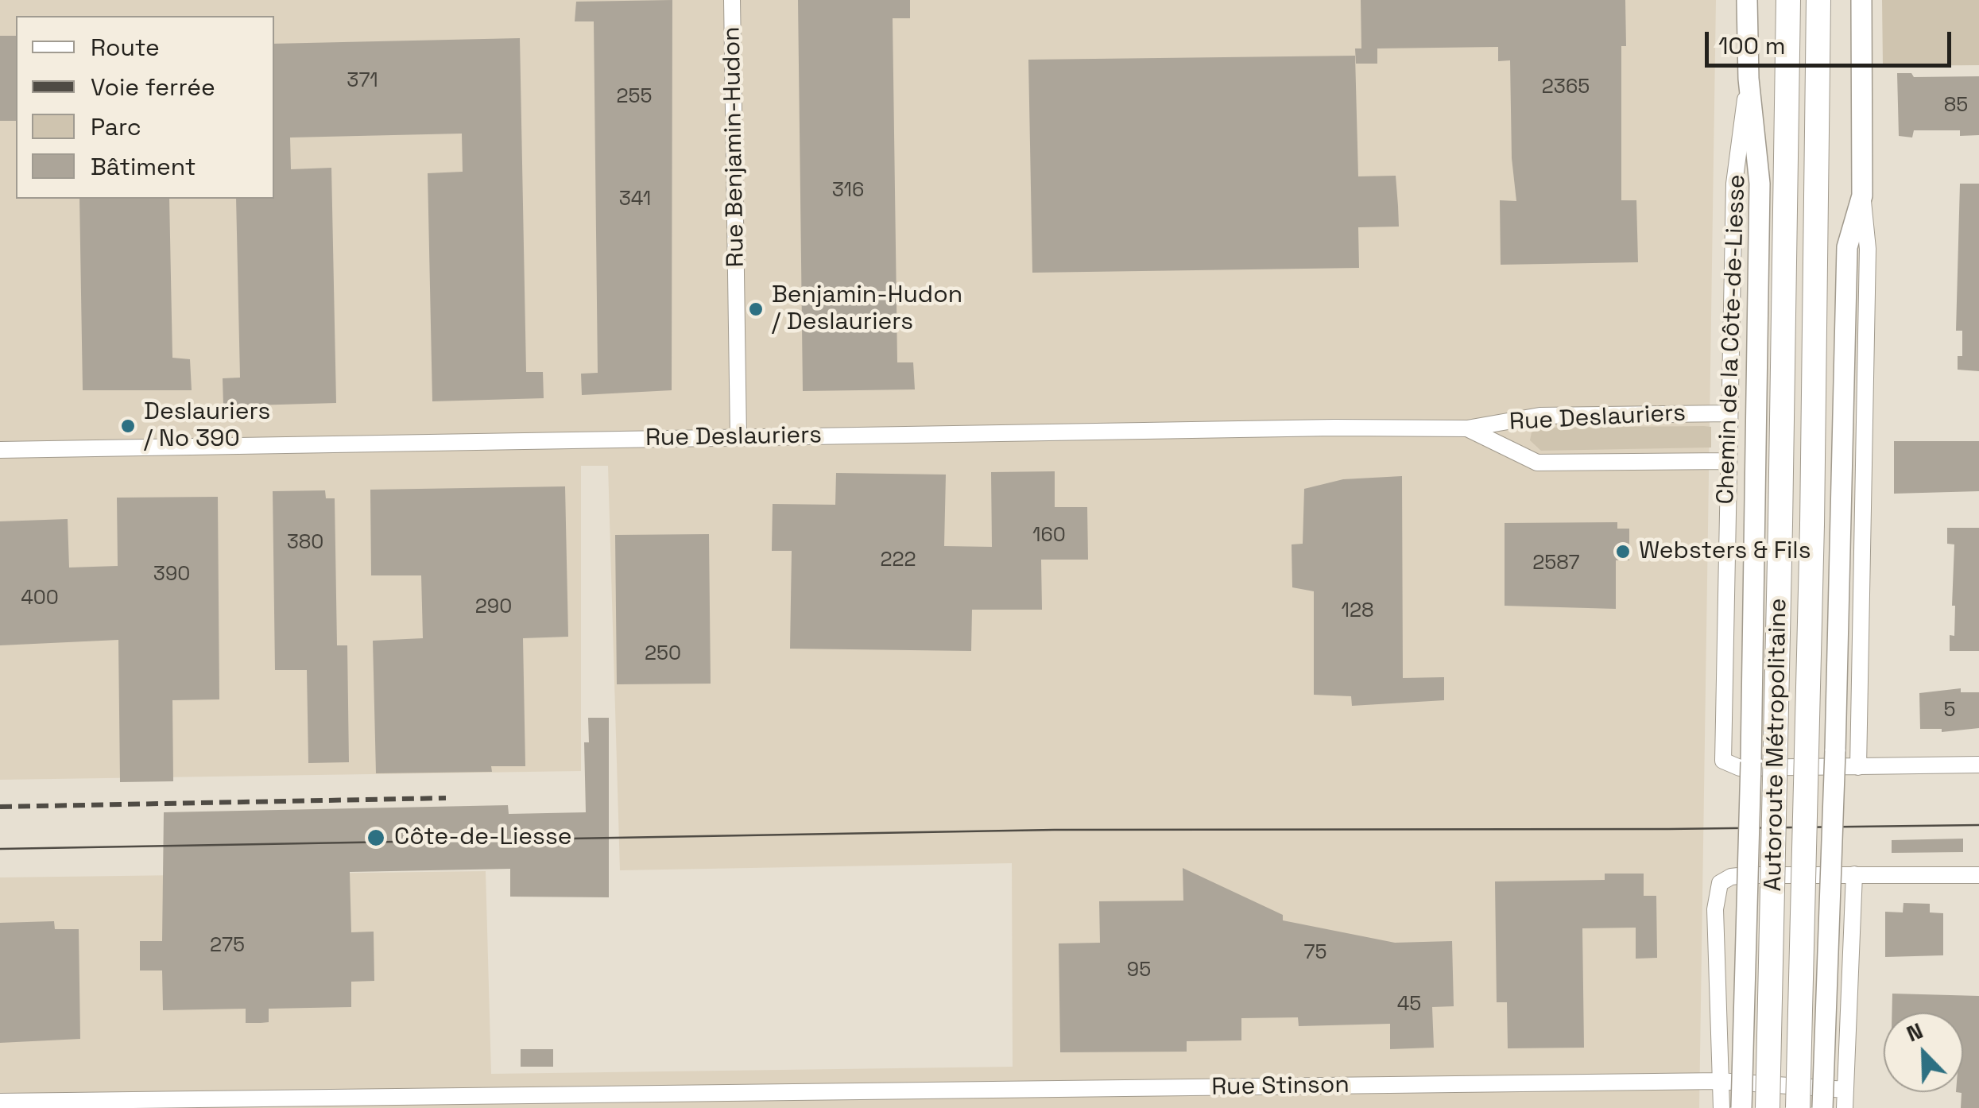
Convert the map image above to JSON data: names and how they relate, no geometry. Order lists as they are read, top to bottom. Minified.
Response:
{"streets":{"highway":["Autoroute Métropolitaine"],"main road":["Chemin de la Côte-de-Liesse"],"street":["Rue Benjamin-Hudon","Rue Deslauriers","Rue Stinson"]},"crossings":[["Rue Benjamin-Hudon","Rue Deslauriers"],["Chemin de la Côte-de-Liesse","Rue Deslauriers"]],"places":["Benjamin-Hudon / Deslauriers","Deslauriers / No 390","Websters & Fils","Côte-de-Liesse"],"house_numbers":["371","2365","255","85","316","341","160","380","222","2587","390","400","290","128","250","5","275","75","95","45"],"legend":["Route","Voie ferrée","Parc","Bâtiment"],"scale_bar":"100 m","north":"top left"}
